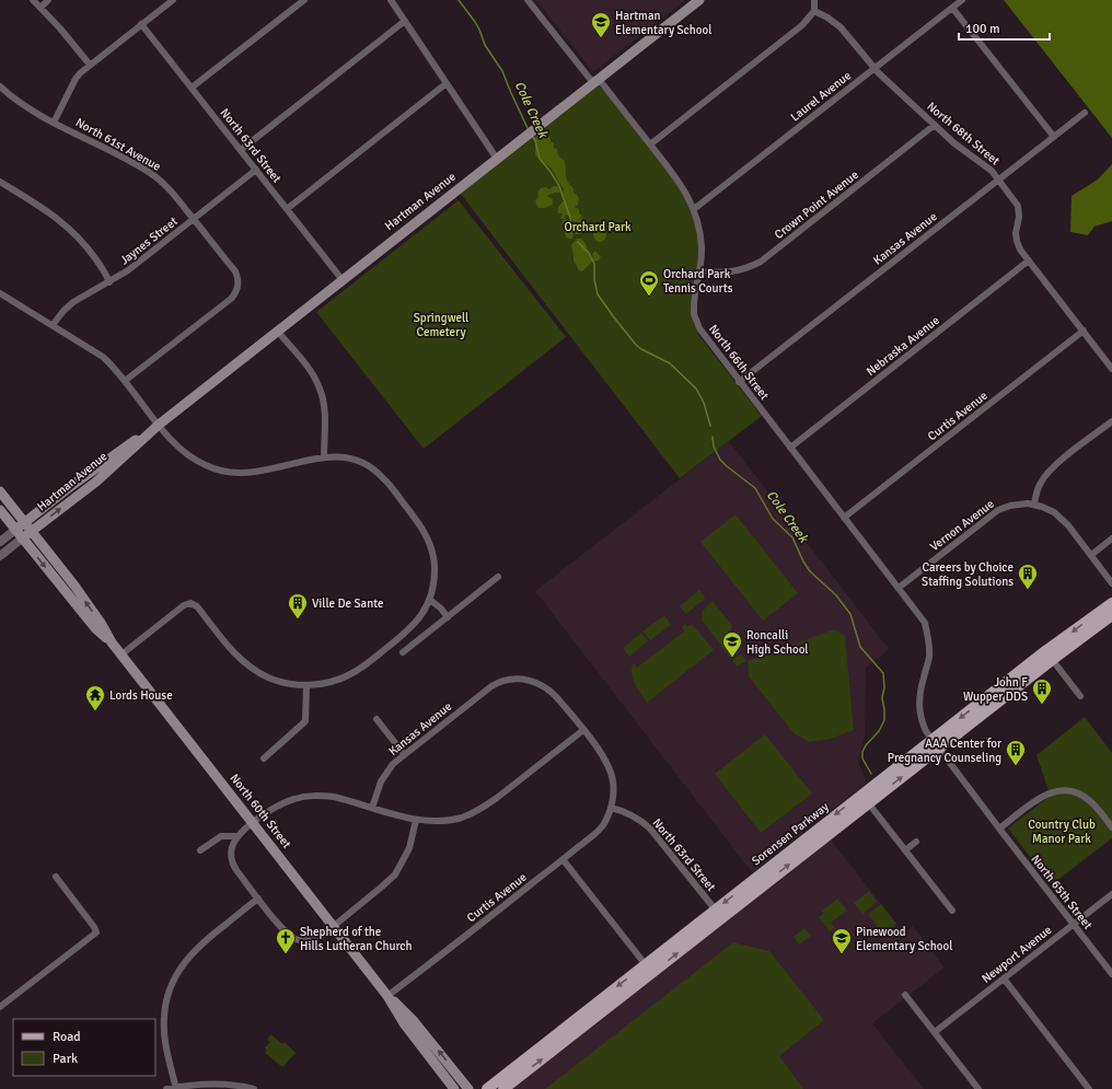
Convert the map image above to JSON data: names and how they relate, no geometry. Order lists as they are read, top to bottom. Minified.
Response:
{"streets":{"main road":["Hartman Avenue","North 60th Street","Sorensen Parkway"],"street":["Laurel Avenue","North 68th Street","North 61st Avenue","North 63rd Street","Crown Point Avenue","Kansas Avenue","Jaynes Street","Nebraska Avenue","North 66th Street","Curtis Avenue","Vernon Avenue","North 65th Street","Newport Avenue"]},"crossings":[["Laurel Avenue","North 68th Street"],["Laurel Avenue","North 66th Street"],["North 68th Street","Crown Point Avenue"],["North 68th Street","Kansas Avenue"],["North 68th Street","Nebraska Avenue"],["North 68th Street","Curtis Avenue"],["North 61st Avenue","Jaynes Street"],["North 63rd Street","Hartman Avenue"],["North 63rd Street","Jaynes Street"],["North 63rd Street","Curtis Avenue"],["North 63rd Street","Sorensen Parkway"],["Hartman Avenue","North 66th Street"],["Hartman Avenue","North 60th Street"],["Crown Point Avenue","North 66th Street"],["Kansas Avenue","North 66th Street"],["Nebraska Avenue","North 66th Street"],["North 66th Street","Curtis Avenue"],["North 66th Street","Vernon Avenue"],["North 66th Street","Sorensen Parkway"],["North 66th Street","North 65th Street"],["Curtis Avenue","North 60th Street"],["Sorensen Parkway","North 65th Street"],["North 65th Street","Newport Avenue"]],"water":["Cole Creek"],"parks":["Orchard Park","Springwell Cemetery","Country Club Manor Park"],"places":{"school or university":["Hartman Elementary School","Roncalli High School","Pinewood Elementary School"],"sports":["Orchard Park Tennis Courts"],"building":["Careers by Choice Staffing Solutions","Ville De Sante","John F Wupper DDS","AAA Center for Pregnancy Counseling"],"temple":["Lords House"],"church":["Shepherd of the Hills Lutheran Church"]},"legend":["Road","Park"],"scale_bar":"100 m"}
